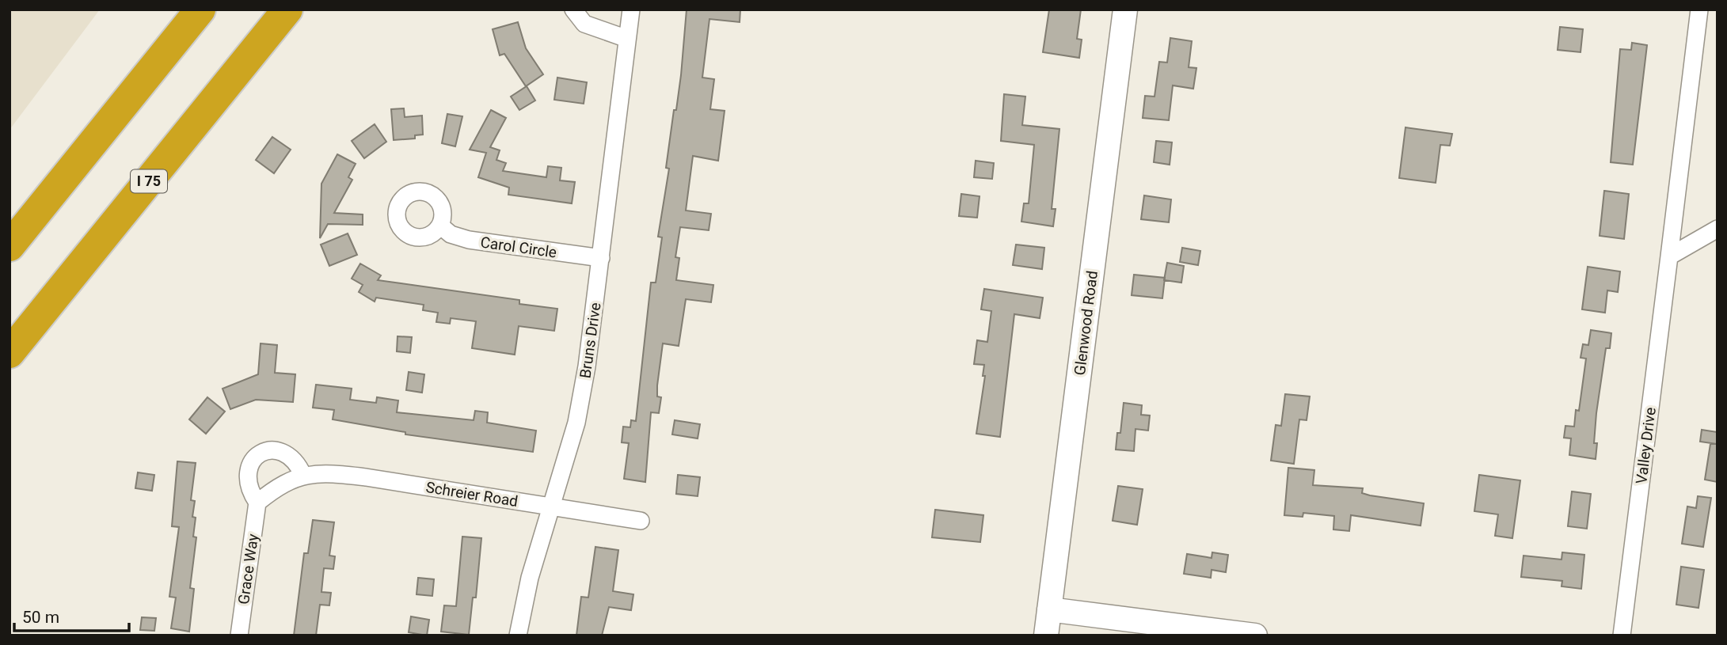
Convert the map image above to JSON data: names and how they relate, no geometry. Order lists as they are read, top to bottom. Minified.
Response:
{"streets":{"highway":["I 75"],"street":["Carol Circle","Glenwood Road","Bruns Drive","Valley Drive","Schreier Road","Grace Way"]},"crossings":[["Carol Circle","Bruns Drive"],["Bruns Drive","Schreier Road"],["Schreier Road","Grace Way"]],"scale_bar":"50 m"}
